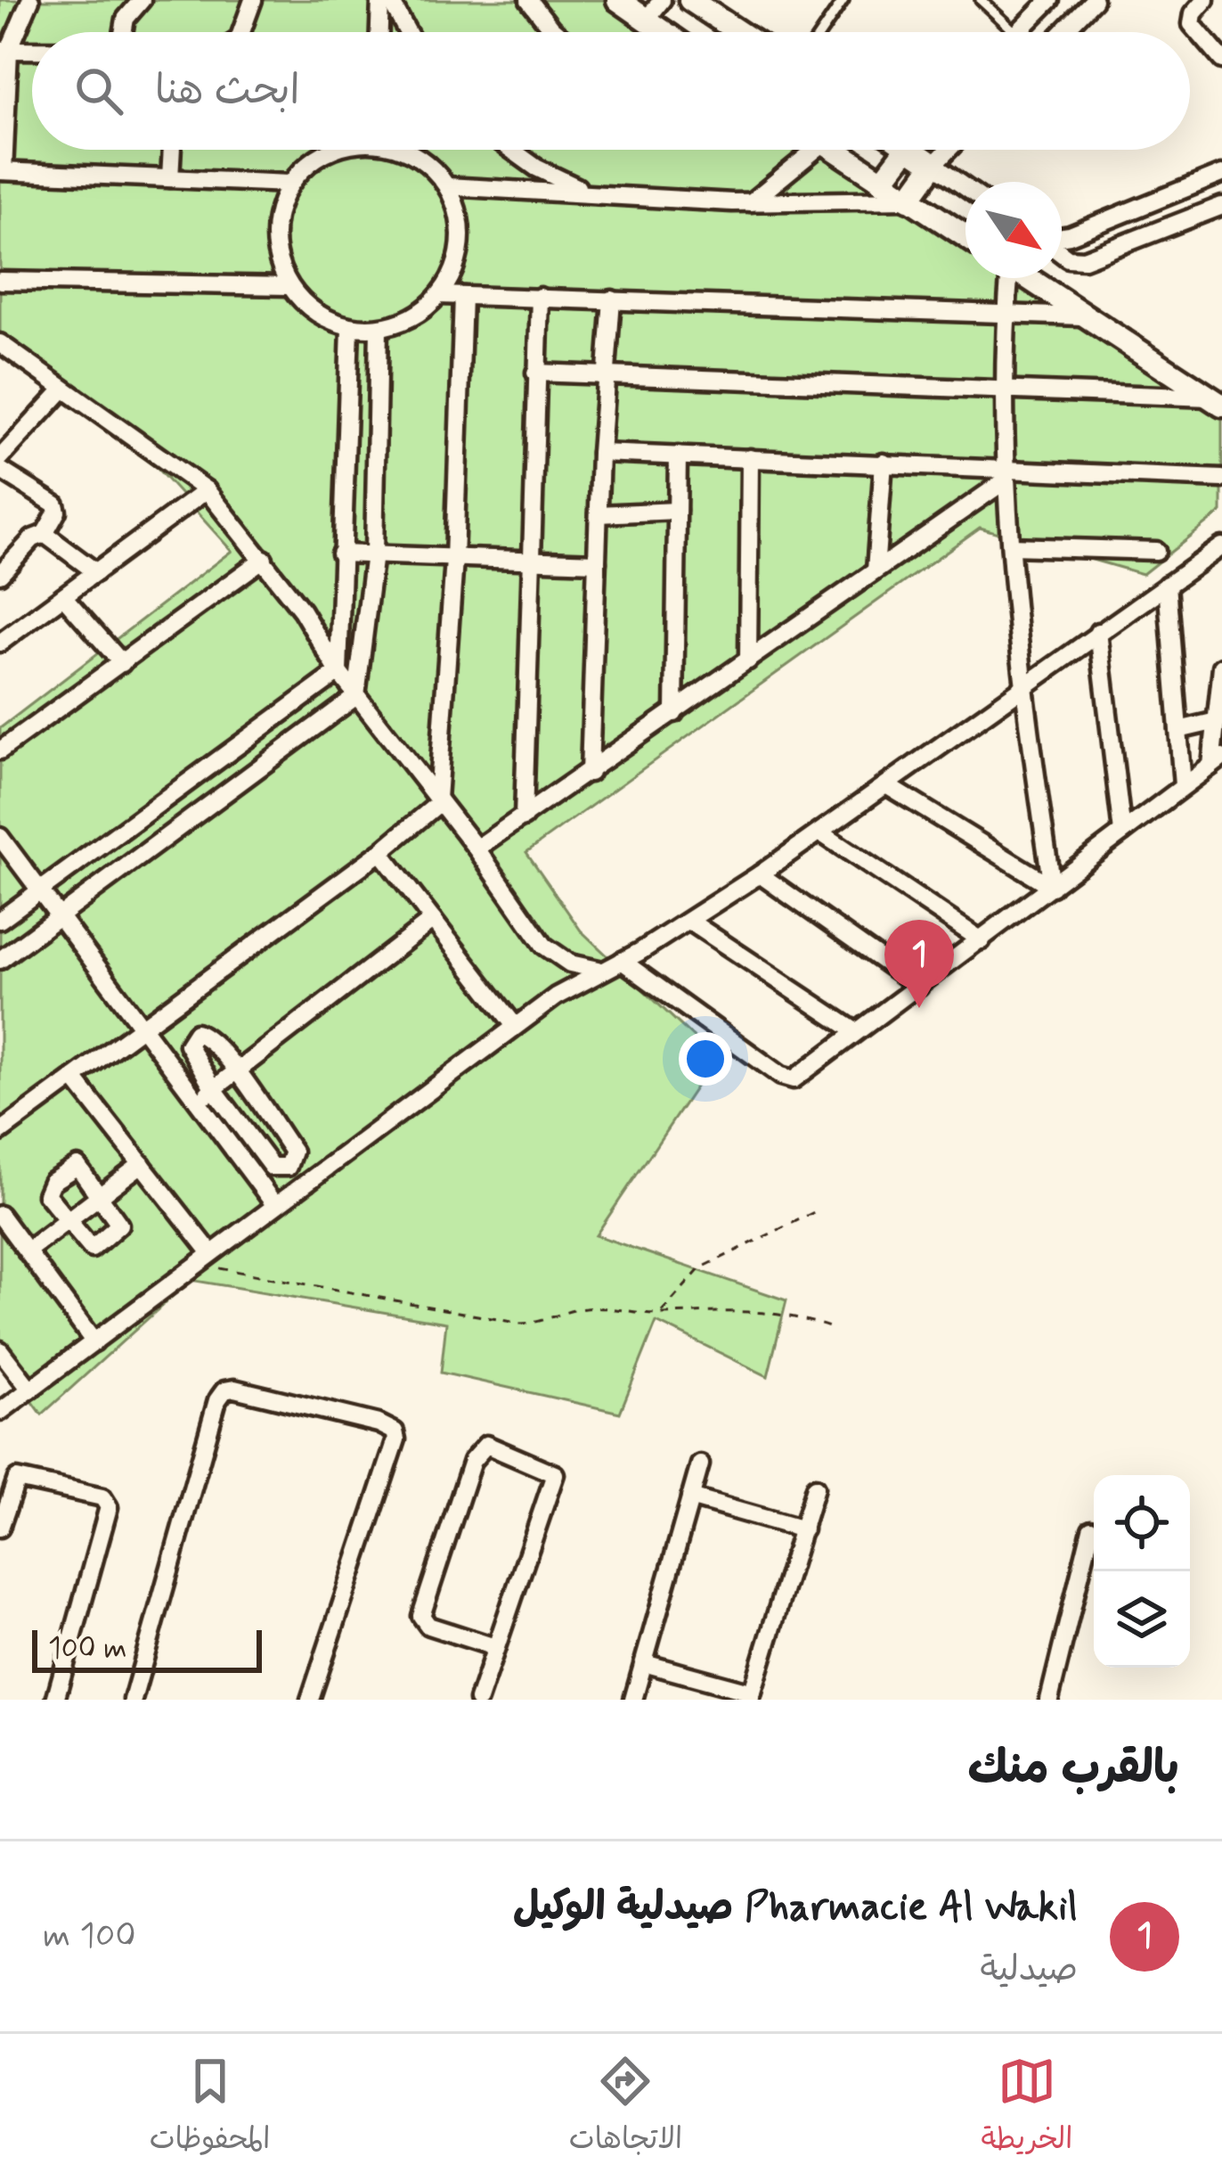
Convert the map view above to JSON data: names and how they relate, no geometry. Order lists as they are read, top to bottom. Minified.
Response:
{"scale_bar":"100 m","north":"bottom right","page":{"search":"ابحث هنا","pins":"1","scale":"100 m","heading":"بالقرب منك","list":[{"mark":"1","name":"Pharmacie Al Wakil صيدلية الوكيل","note":"صيدلية","value":"100 m"}],"nav":["الخريطة","الاتجاهات","المحفوظات"]}}
